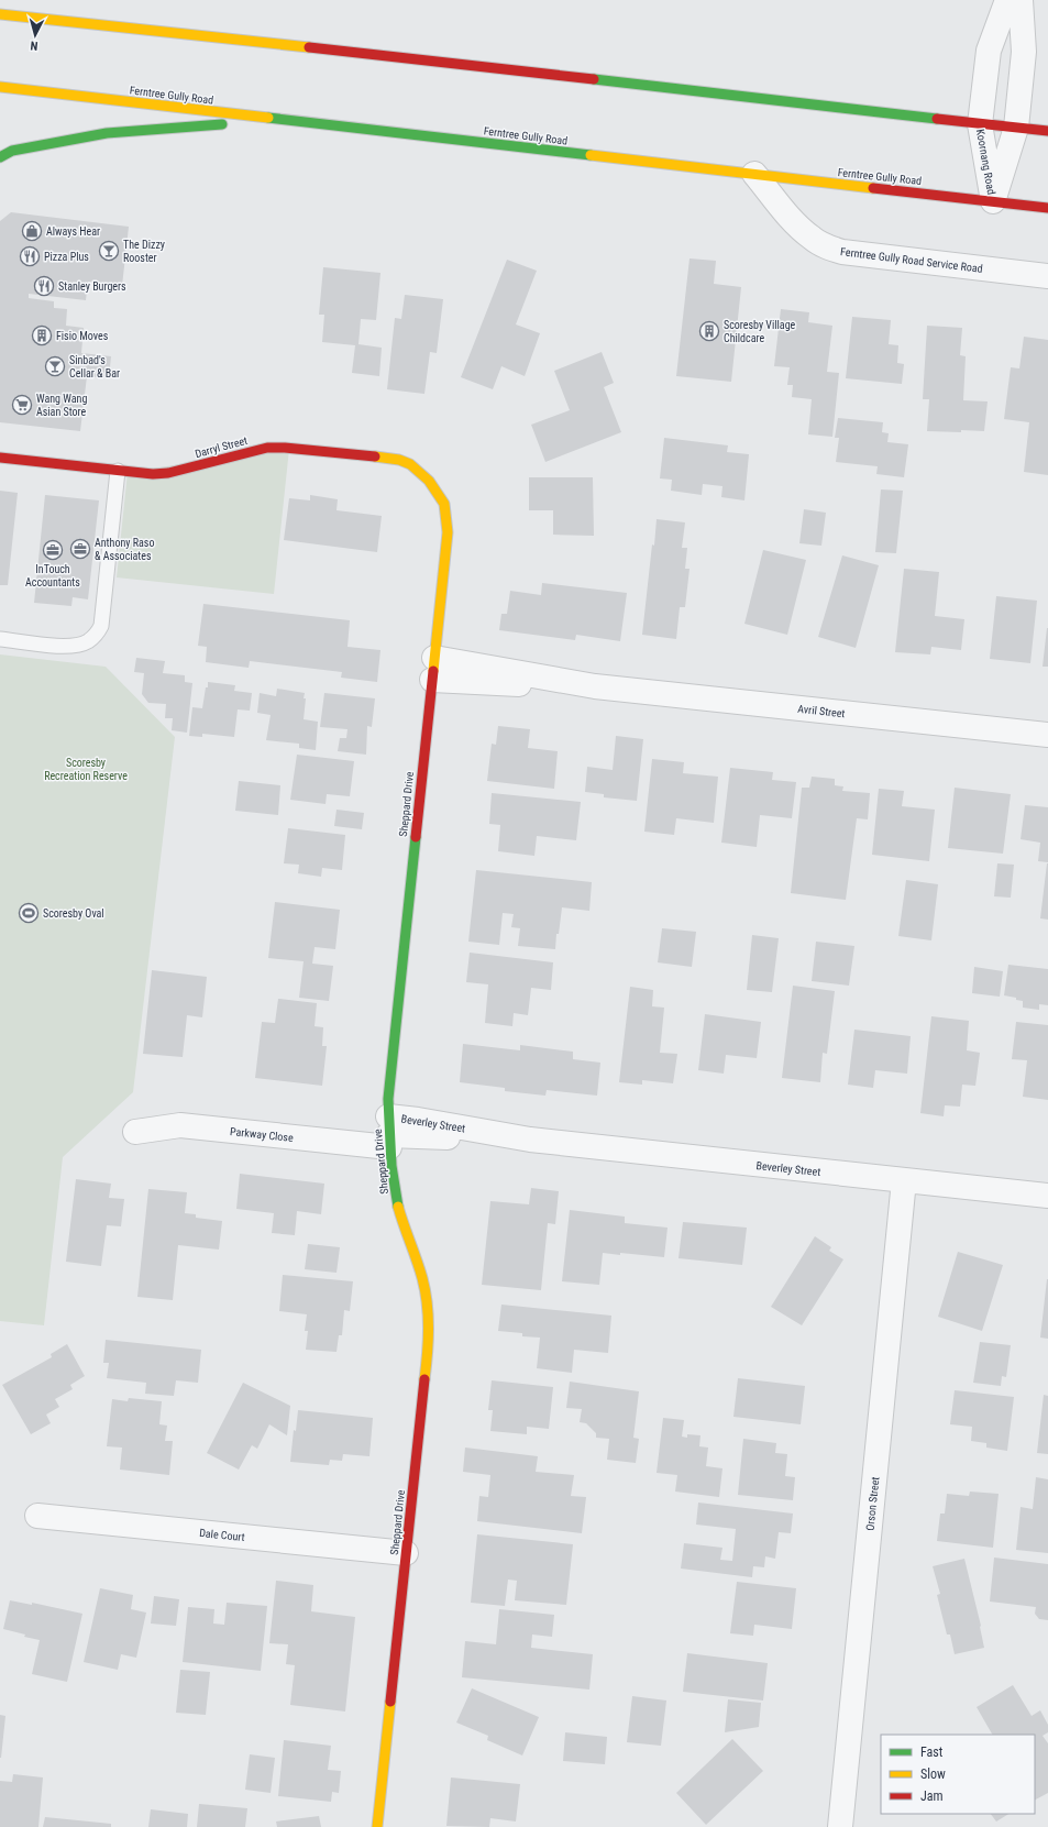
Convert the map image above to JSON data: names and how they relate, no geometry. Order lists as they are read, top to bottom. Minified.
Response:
{"streets":{"main road":["Ferntree Gully Road","Darryl Street","Sheppard Drive"],"street":["Koornang Road","Ferntree Gully Road Service Road","Avril Street","Beverley Street","Parkway Close","Orson Street","Dale Court"]},"crossings":[["Ferntree Gully Road","Koornang Road"],["Ferntree Gully Road","Ferntree Gully Road Service Road"],["Darryl Street","Sheppard Drive"],["Avril Street","Sheppard Drive"],["Sheppard Drive","Beverley Street"],["Sheppard Drive","Parkway Close"],["Sheppard Drive","Dale Court"],["Beverley Street","Parkway Close"],["Beverley Street","Orson Street"]],"parks":["Scoresby Recreation Reserve"],"places":{"shop":["Always Hear"],"bar":["The Dizzy Rooster","Sinbad's Cellar & Bar"],"restaurant":["Pizza Plus","Stanley Burgers"],"building":["Scoresby Village Childcare","Fisio Moves"],"supermarket":["Wang Wang Asian Store"],"office":["Anthony Raso & Associates","InTouch Accountants"],"sports":["Scoresby Oval"]},"legend":["Fast","Slow","Jam"],"north":"bottom"}
